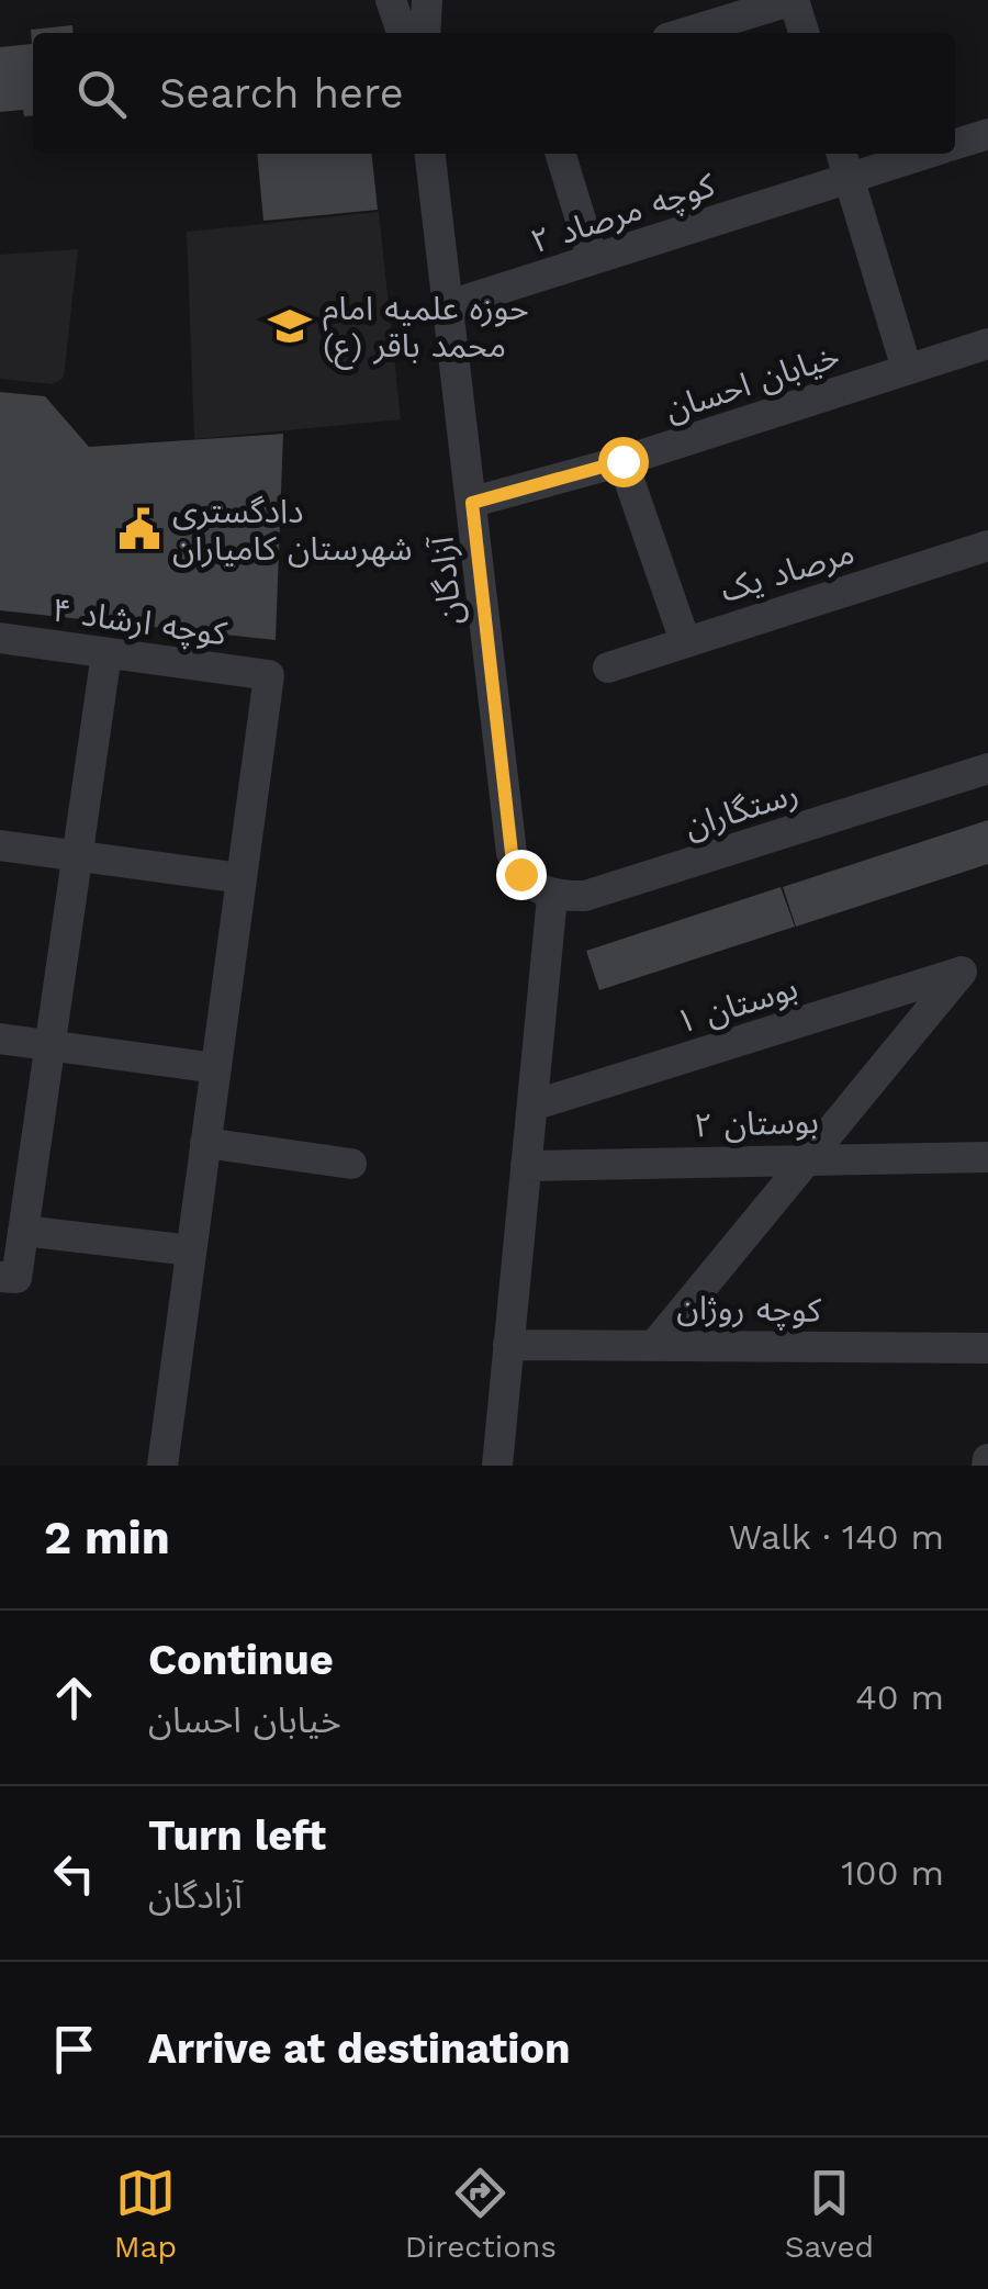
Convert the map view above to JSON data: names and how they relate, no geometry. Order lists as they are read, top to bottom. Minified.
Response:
{"streets":{"street":["کوچه مرصاد ۲","خیابان احسان","مرصاد یک","آزادگان","کوچه ارشاد ۴","رستگاران","بوستان ۱","بوستان ۲","کوچه روژان"]},"crossings":[["کوچه مرصاد ۲","آزادگان"],["خیابان احسان","آزادگان"],["آزادگان","رستگاران"],["بوستان ۱","بوستان ۲"]],"places":{"school or university":["حوزه علمیه امام محمد باقر (ع)"],"public building":["دادگستری شهرستان کامیاران"]},"page":{"search":"Search here","heading":["2 min","Walk · 140 m"],"list":[["Continue","خیابان احسان","40 m"],["Turn left","آزادگان","100 m"],"Arrive at destination"],"nav":["Map","Directions","Saved"]}}
